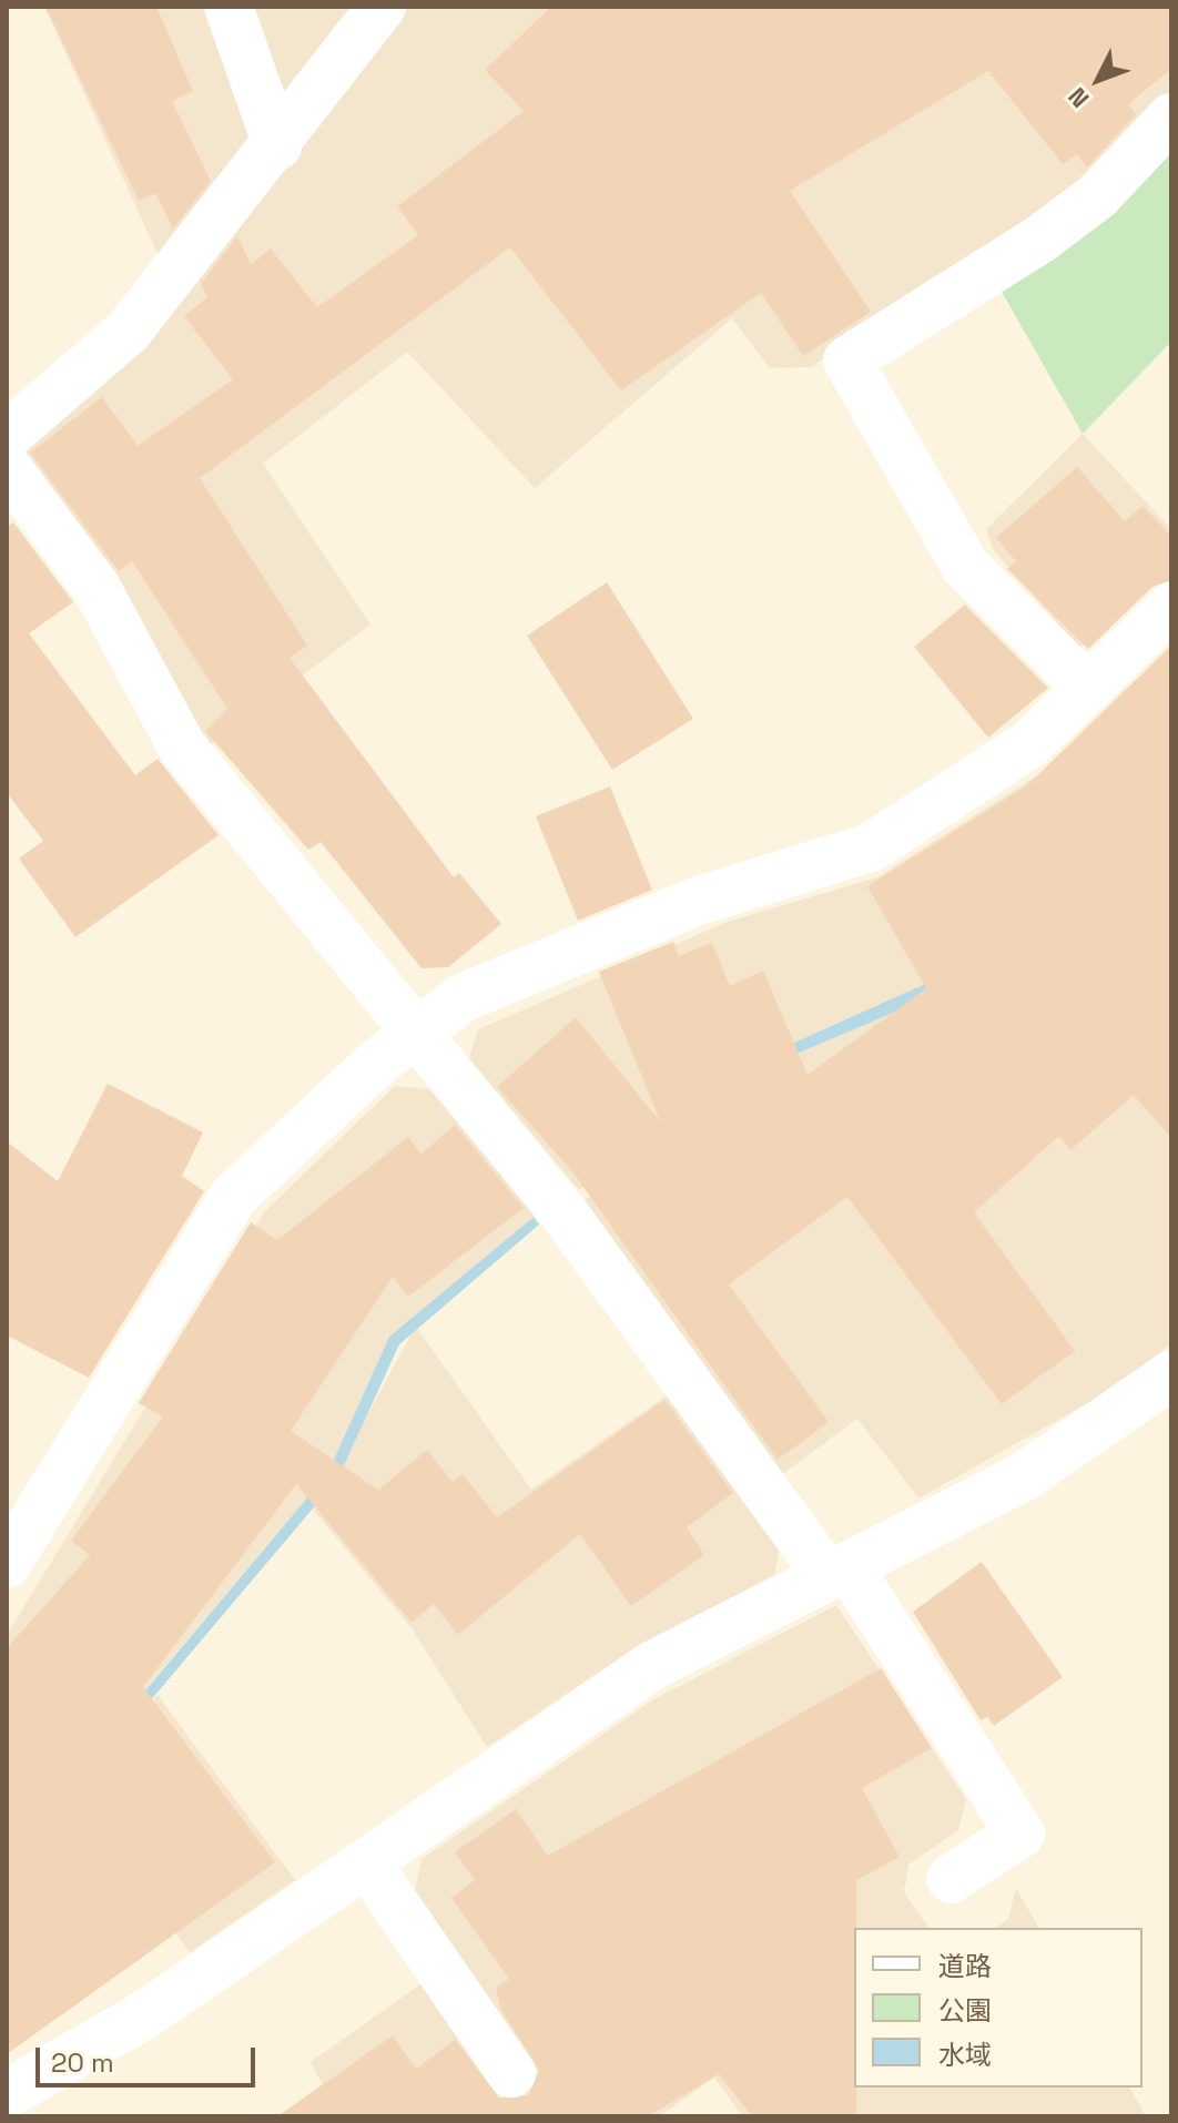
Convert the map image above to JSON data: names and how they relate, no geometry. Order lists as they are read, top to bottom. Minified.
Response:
{"legend":["道路","公園","水域"],"scale_bar":"20 m","north":"bottom left"}
